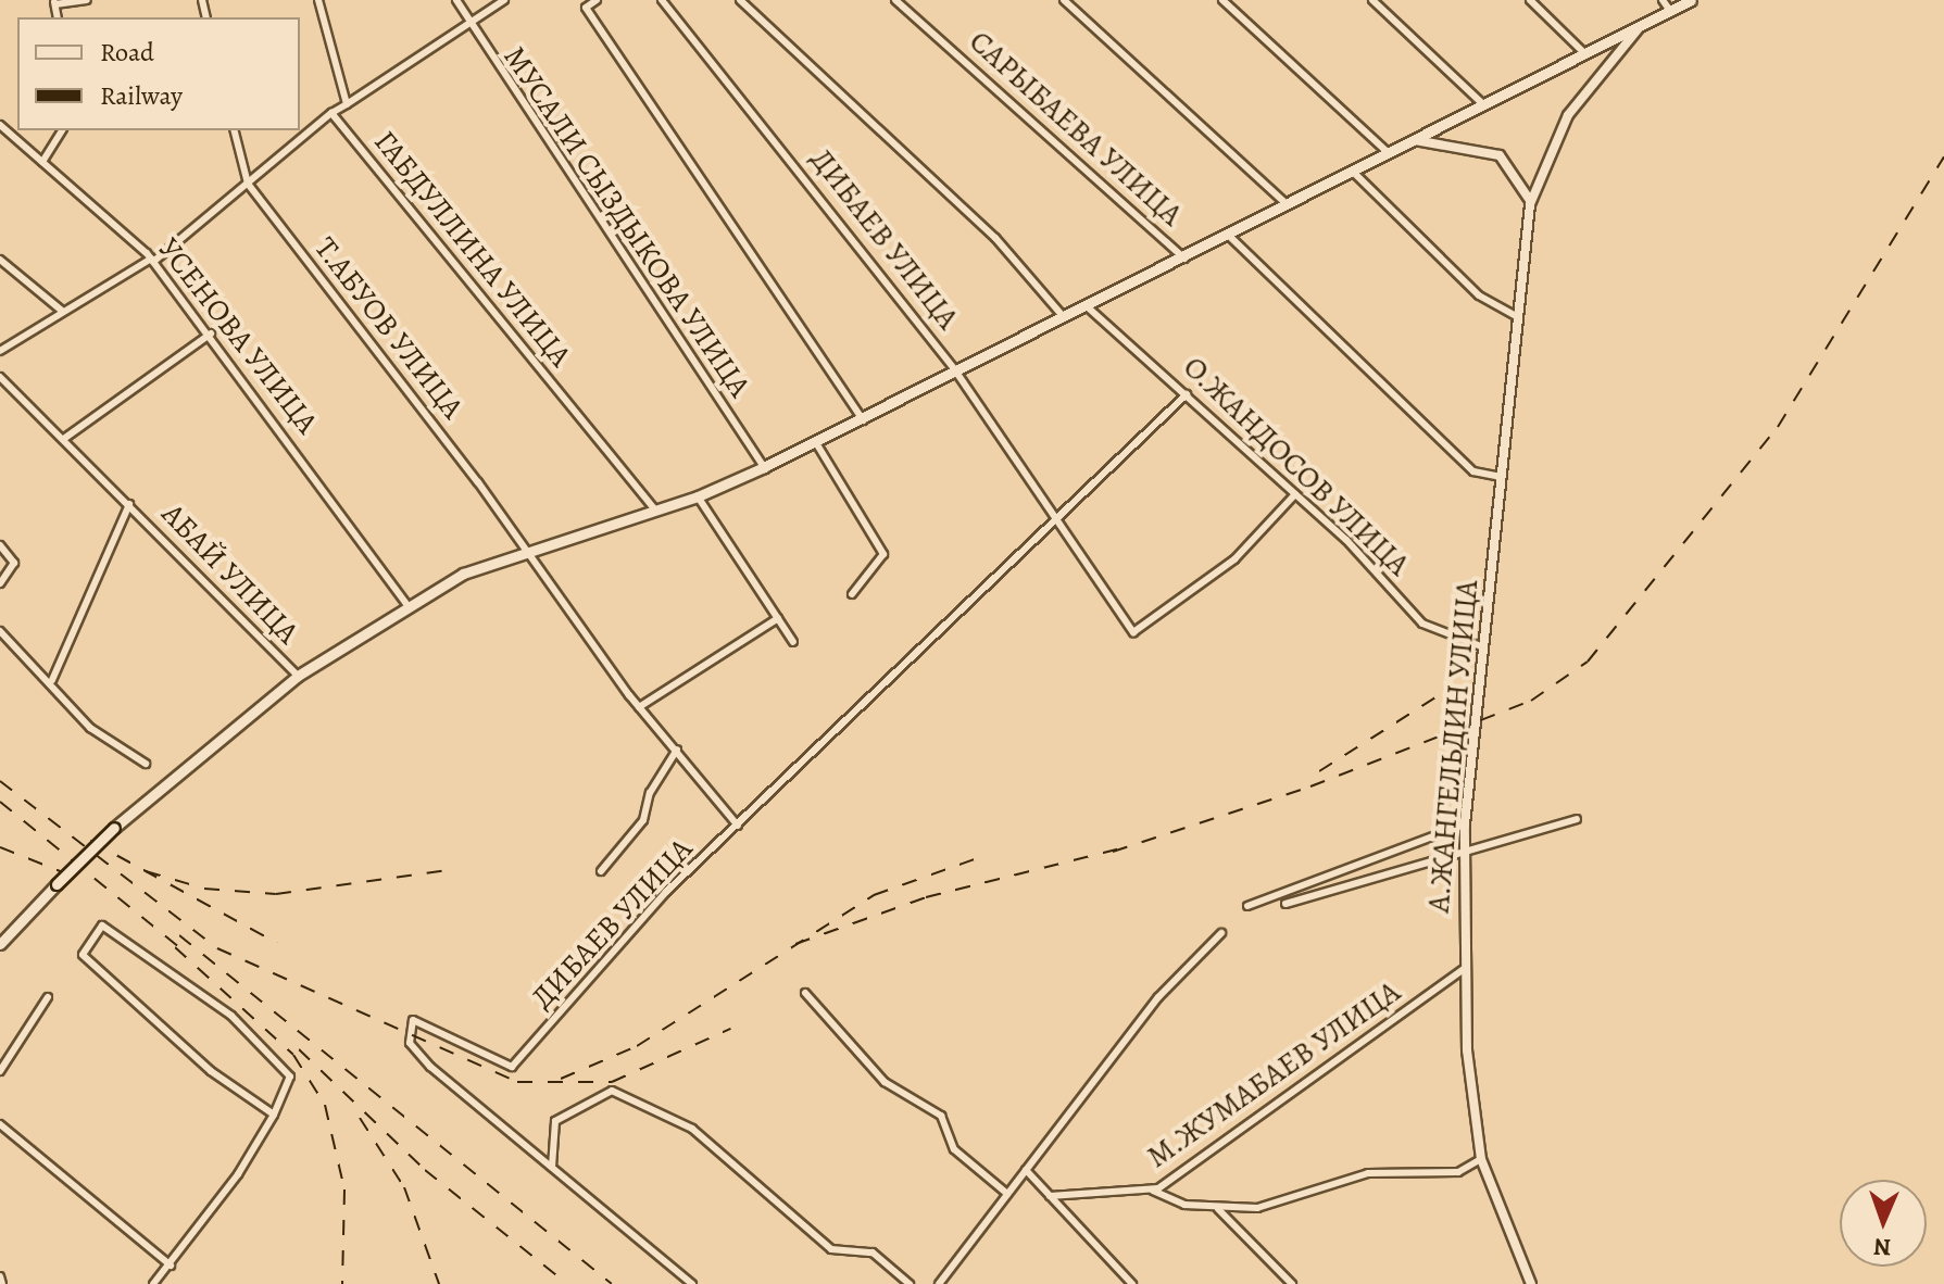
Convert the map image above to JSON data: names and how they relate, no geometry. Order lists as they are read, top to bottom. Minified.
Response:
{"streets":{"street":["САРЫБАЕВА УЛИЦА","МУСАЛИ СЫЗДЫКОВА УЛИЦА","ДИБАЕВ УЛИЦА","ГАБДУЛЛИНА УЛИЦА","Т.АБУОВ УЛИЦА","УСЕНОВА УЛИЦА","О.ЖАНДОСОВ УЛИЦА","АБАЙ УЛИЦА","А.ЖАНГЕЛЬДИН УЛИЦА","М.ЖУМАБАЕВ УЛИЦА"]},"crossings":[["ДИБАЕВ УЛИЦА","О.ЖАНДОСОВ УЛИЦА"],["О.ЖАНДОСОВ УЛИЦА","А.ЖАНГЕЛЬДИН УЛИЦА"],["А.ЖАНГЕЛЬДИН УЛИЦА","М.ЖУМАБАЕВ УЛИЦА"]],"legend":["Road","Railway"],"north":"bottom"}
